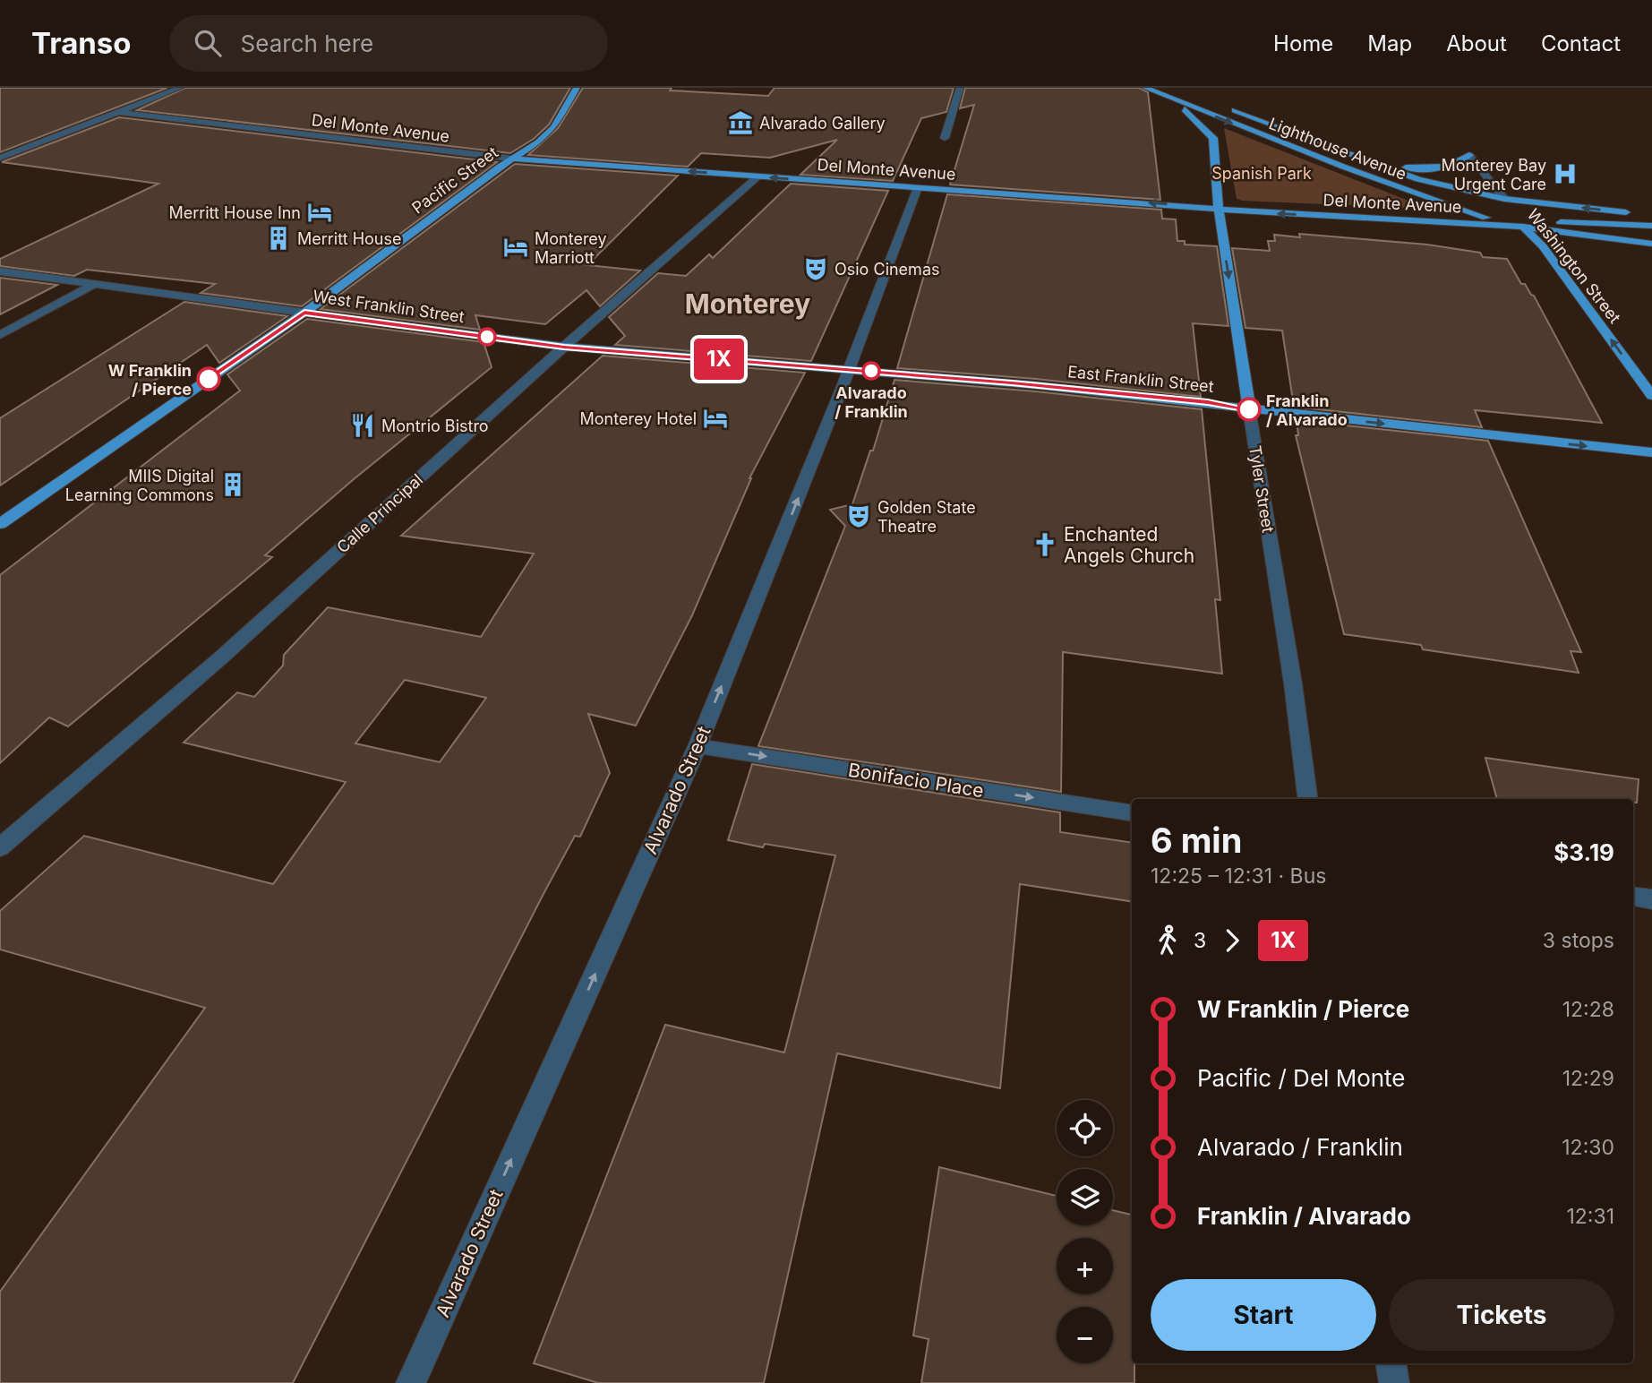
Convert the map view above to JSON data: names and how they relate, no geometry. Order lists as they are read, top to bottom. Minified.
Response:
{"streets":{"main road":["Del Monte Avenue","Lighthouse Avenue","Pacific Street","Washington Street","West Franklin Street","East Franklin Street","Tyler Street"],"street":["Calle Principal","Bonifacio Place","Alvarado Street"]},"crossings":[["Del Monte Avenue","Lighthouse Avenue"],["Del Monte Avenue","Pacific Street"],["Del Monte Avenue","Washington Street"],["Del Monte Avenue","Tyler Street"],["Del Monte Avenue","Calle Principal"],["Del Monte Avenue","Alvarado Street"],["Lighthouse Avenue","Washington Street"],["Lighthouse Avenue","Tyler Street"],["Pacific Street","West Franklin Street"],["West Franklin Street","East Franklin Street"],["West Franklin Street","Calle Principal"],["West Franklin Street","Alvarado Street"],["East Franklin Street","Tyler Street"],["East Franklin Street","Alvarado Street"],["Bonifacio Place","Alvarado Street"]],"one_way":["Del Monte Avenue","Washington Street","East Franklin Street","Bonifacio Place","Alvarado Street"],"districts":["Monterey"],"parks":["Spanish Park"],"places":{"museum":["Alvarado Gallery"],"hospital":["Monterey Bay Urgent Care"],"hotel":["Merritt House Inn","Monterey Marriott","Monterey Hotel"],"building":["Merritt House","MIIS Digital Learning Commons"],"theatre":["Osio Cinemas","Golden State Theatre"],"other":["Alvarado / Franklin","W Franklin / Pierce","Franklin / Alvarado"],"restaurant":["Montrio Bistro"],"church":["Enchanted Angels Church"]},"lines":["bus line 1X"],"page":{"header":"Transo","search":"Search here","nav":["Home","Map","About","Contact"],"on_map":"1X","heading":["6 min","12:25 – 12:31 · Bus","$3.19"],"legs":["3","1X","3 stops"],"list":[{"name":"W Franklin / Pierce","value":"12:28"},{"name":"Pacific / Del Monte","value":"12:29"},{"name":"Alvarado / Franklin","value":"12:30"},{"name":"Franklin / Alvarado","value":"12:31"}],"map_buttons":["+","−"],"buttons":["Start","Tickets"]}}
